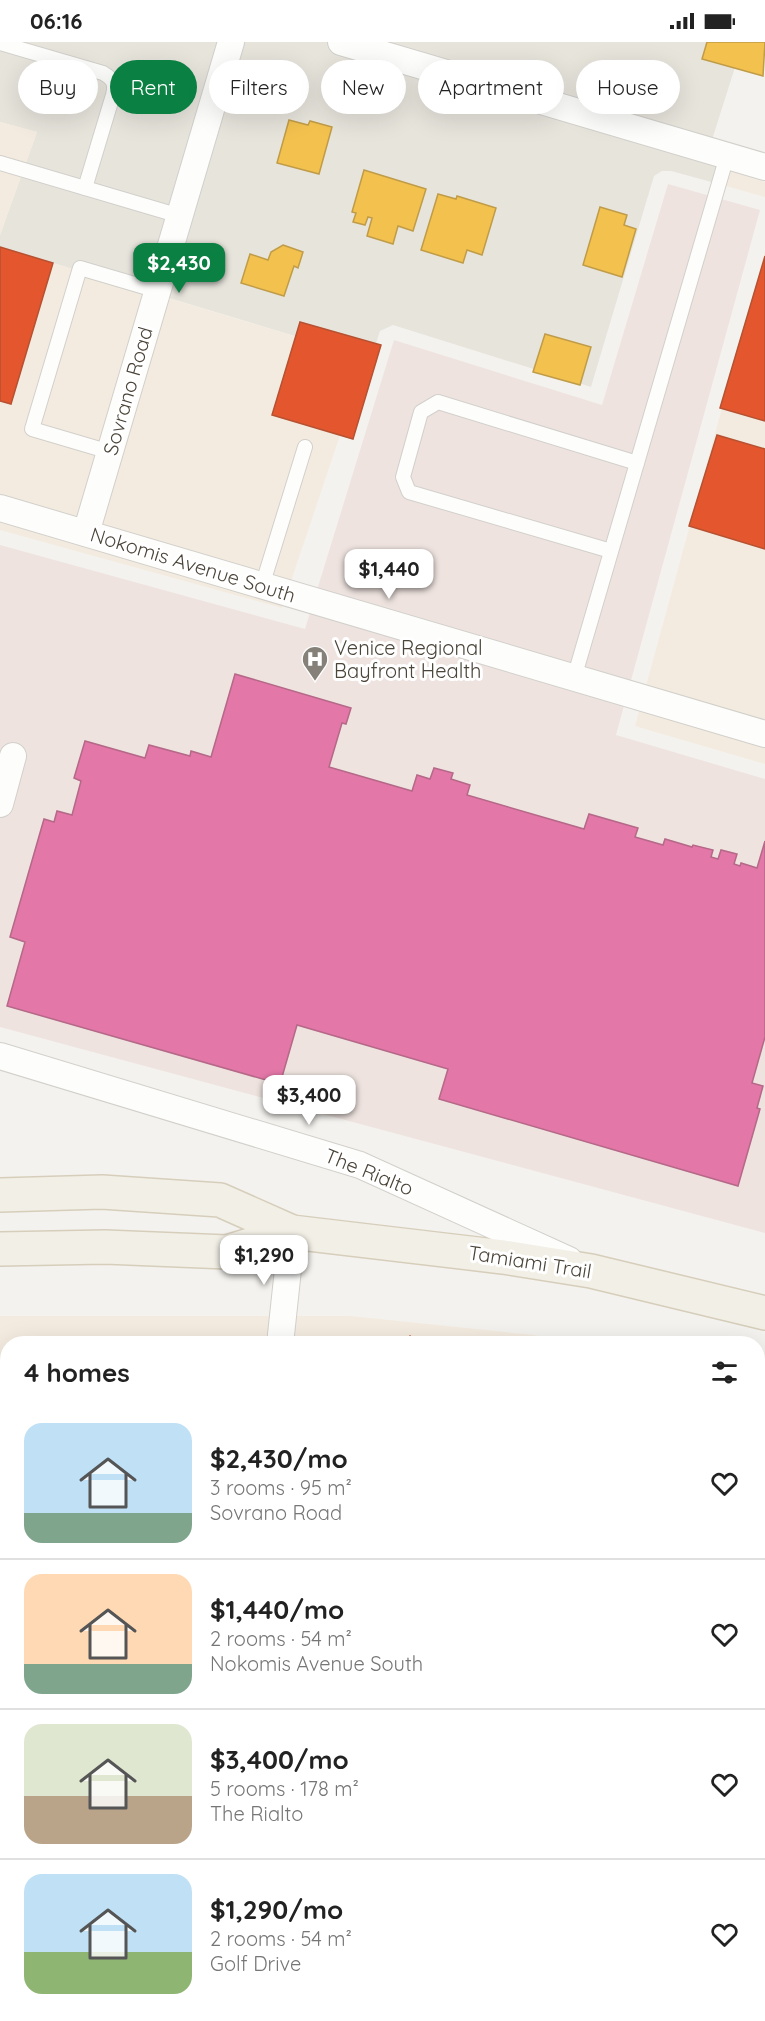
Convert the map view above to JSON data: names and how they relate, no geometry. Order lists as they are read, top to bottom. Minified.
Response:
{"streets":{"main road":["Tamiami Trail"],"street":["Sovrano Road","Nokomis Avenue South","The Rialto"]},"crossings":[["Sovrano Road","Nokomis Avenue South"],["The Rialto","Tamiami Trail"]],"places":{"hospital":["Venice Regional Bayfront Health"]},"page":{"status":"06:16","chip":["Buy","Rent","Filters","New","Apartment","House"],"price":["$2,430","$1,440","$3,400","$1,290"],"heading":"4 homes","list":[{"name":"$2,430/mo","note":"3 rooms · 95 m² · Sovrano Road"},{"name":"$1,440/mo","note":"2 rooms · 54 m² · Nokomis Avenue South"},{"name":"$3,400/mo","note":"5 rooms · 178 m² · The Rialto"},{"name":"$1,290/mo","note":"2 rooms · 54 m² · Golf Drive"}]}}
